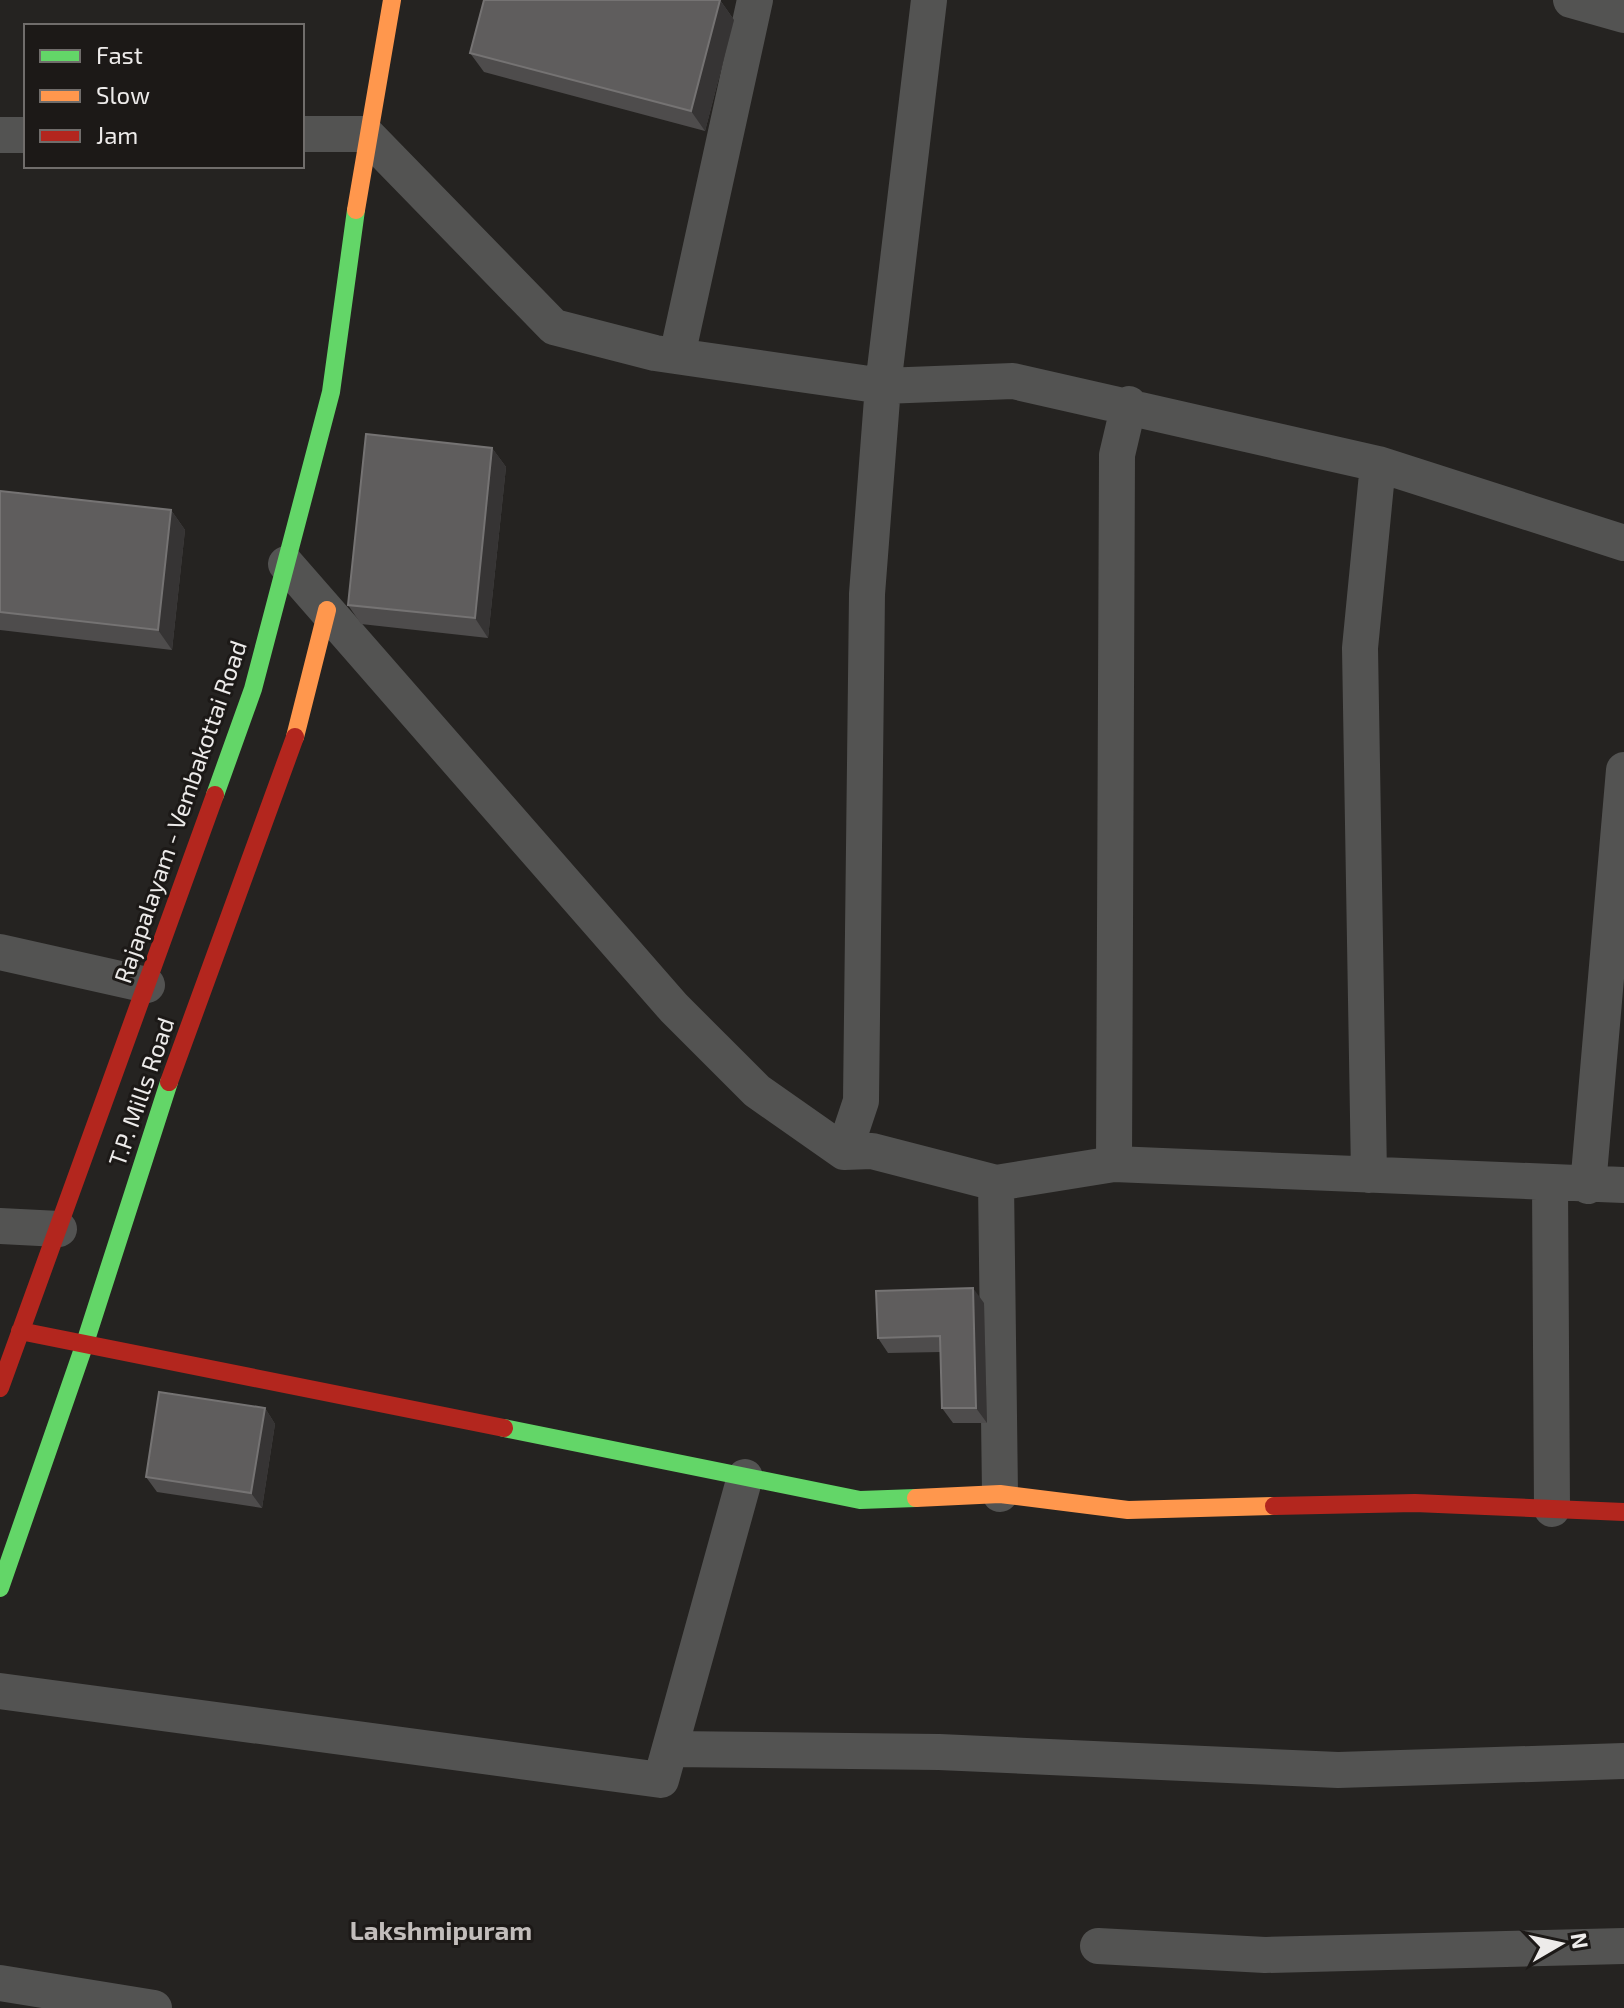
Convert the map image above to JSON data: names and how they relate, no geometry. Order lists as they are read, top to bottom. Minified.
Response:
{"streets":{"main road":["Rajapalayam - Vembakottai Road","T.P. Mills Road"]},"districts":["Lakshmipuram"],"legend":["Fast","Slow","Jam"],"north":"right"}
